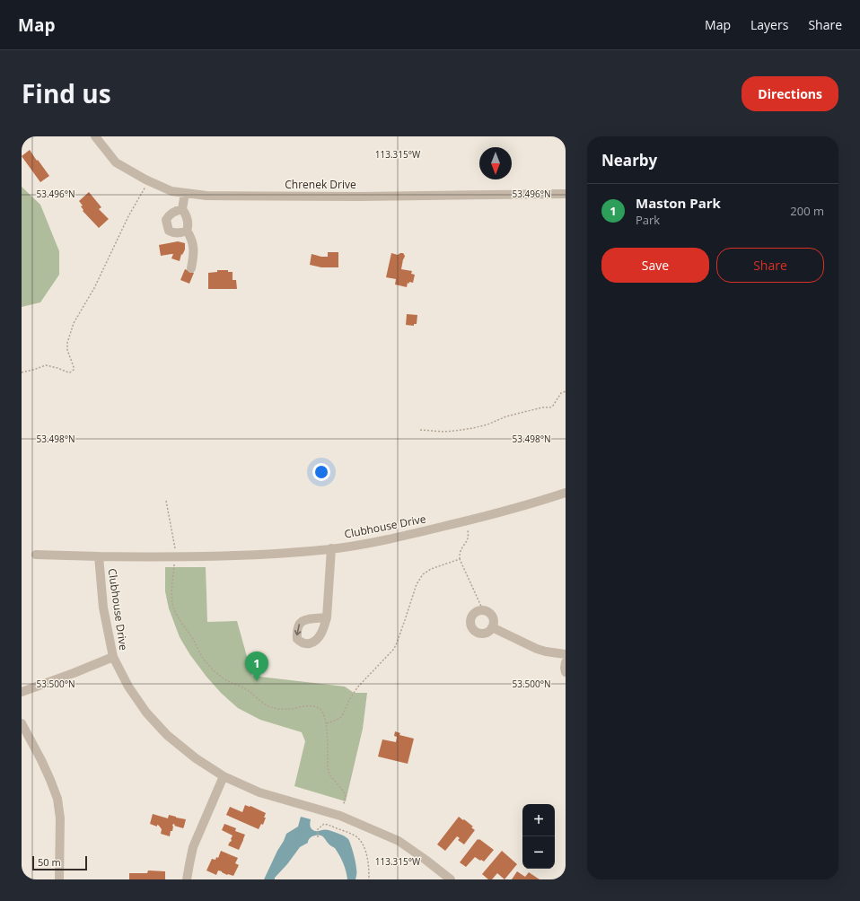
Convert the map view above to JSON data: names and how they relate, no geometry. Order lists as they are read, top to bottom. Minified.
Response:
{"streets":{"street":["Chrenek Drive","Clubhouse Drive"]},"scale_bar":"50 m","north":"bottom","page":{"header":"Map","nav":["Map","Layers","Share"],"title":"Find us","buttons":["Directions",["Save","Share"]],"heading":"Nearby","list":[{"mark":"1","name":"Maston Park","note":"Park","value":"200 m"}],"pins":"1","map_buttons":["+","−"],"scale":"50 m"},"coordinates":["113.315°W","53.496°N","53.498°N","53.500°N"]}
